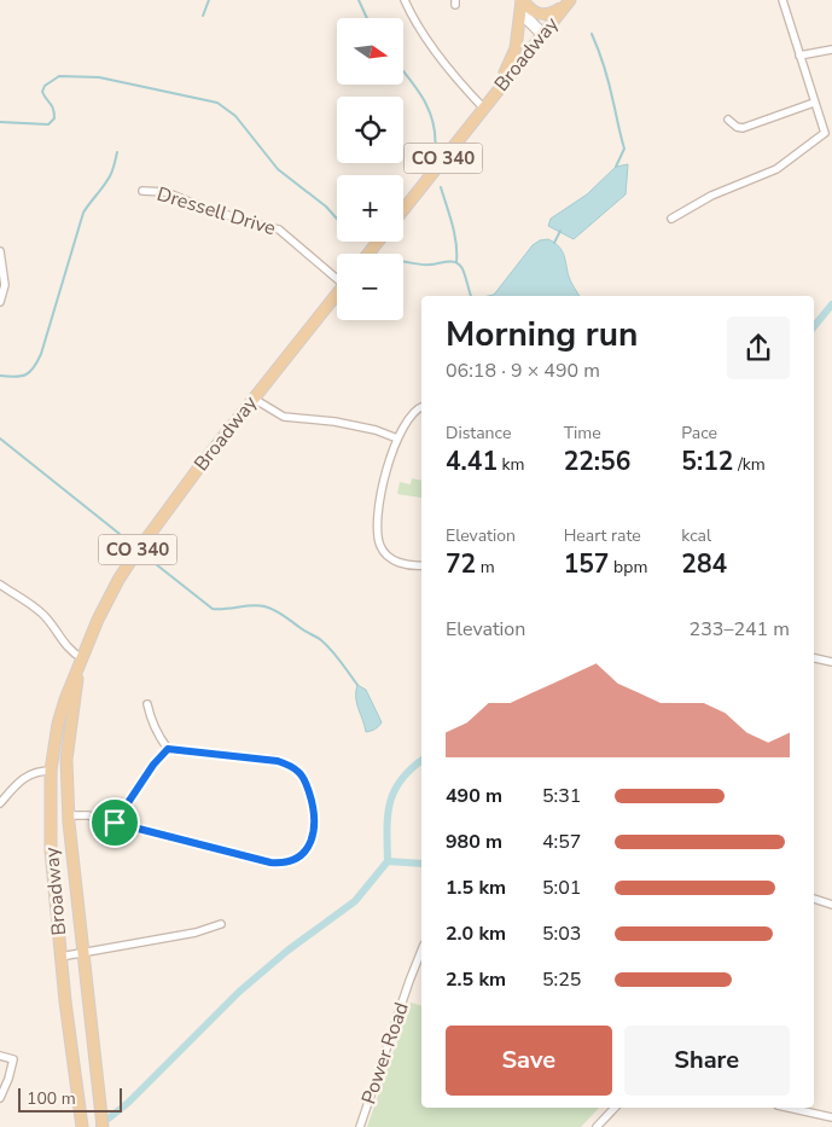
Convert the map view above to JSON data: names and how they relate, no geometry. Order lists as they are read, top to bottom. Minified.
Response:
{"streets":{"main road":["Broadway","CO 340"],"street":["Dressell Drive","Power Road"]},"scale_bar":"100 m","north":"right","page":{"map_buttons":["+","−"],"heading":["Morning run","06:18 · 9 × 490 m"],"stats":[["Distance","4.41 km"],["Time","22:56"],["Pace","5:12 /km"],["Elevation","72 m"],["Heart rate","157 bpm"],["kcal","284"]],"chart":["Elevation","233–241 m"],"list":[{"name":"490 m","note":"5:31"},{"name":"980 m","note":"4:57"},{"name":"1.5 km","note":"5:01"},{"name":"2.0 km","note":"5:03"},{"name":"2.5 km","note":"5:25"}],"buttons":["Save","Share"],"scale":"100 m"}}
